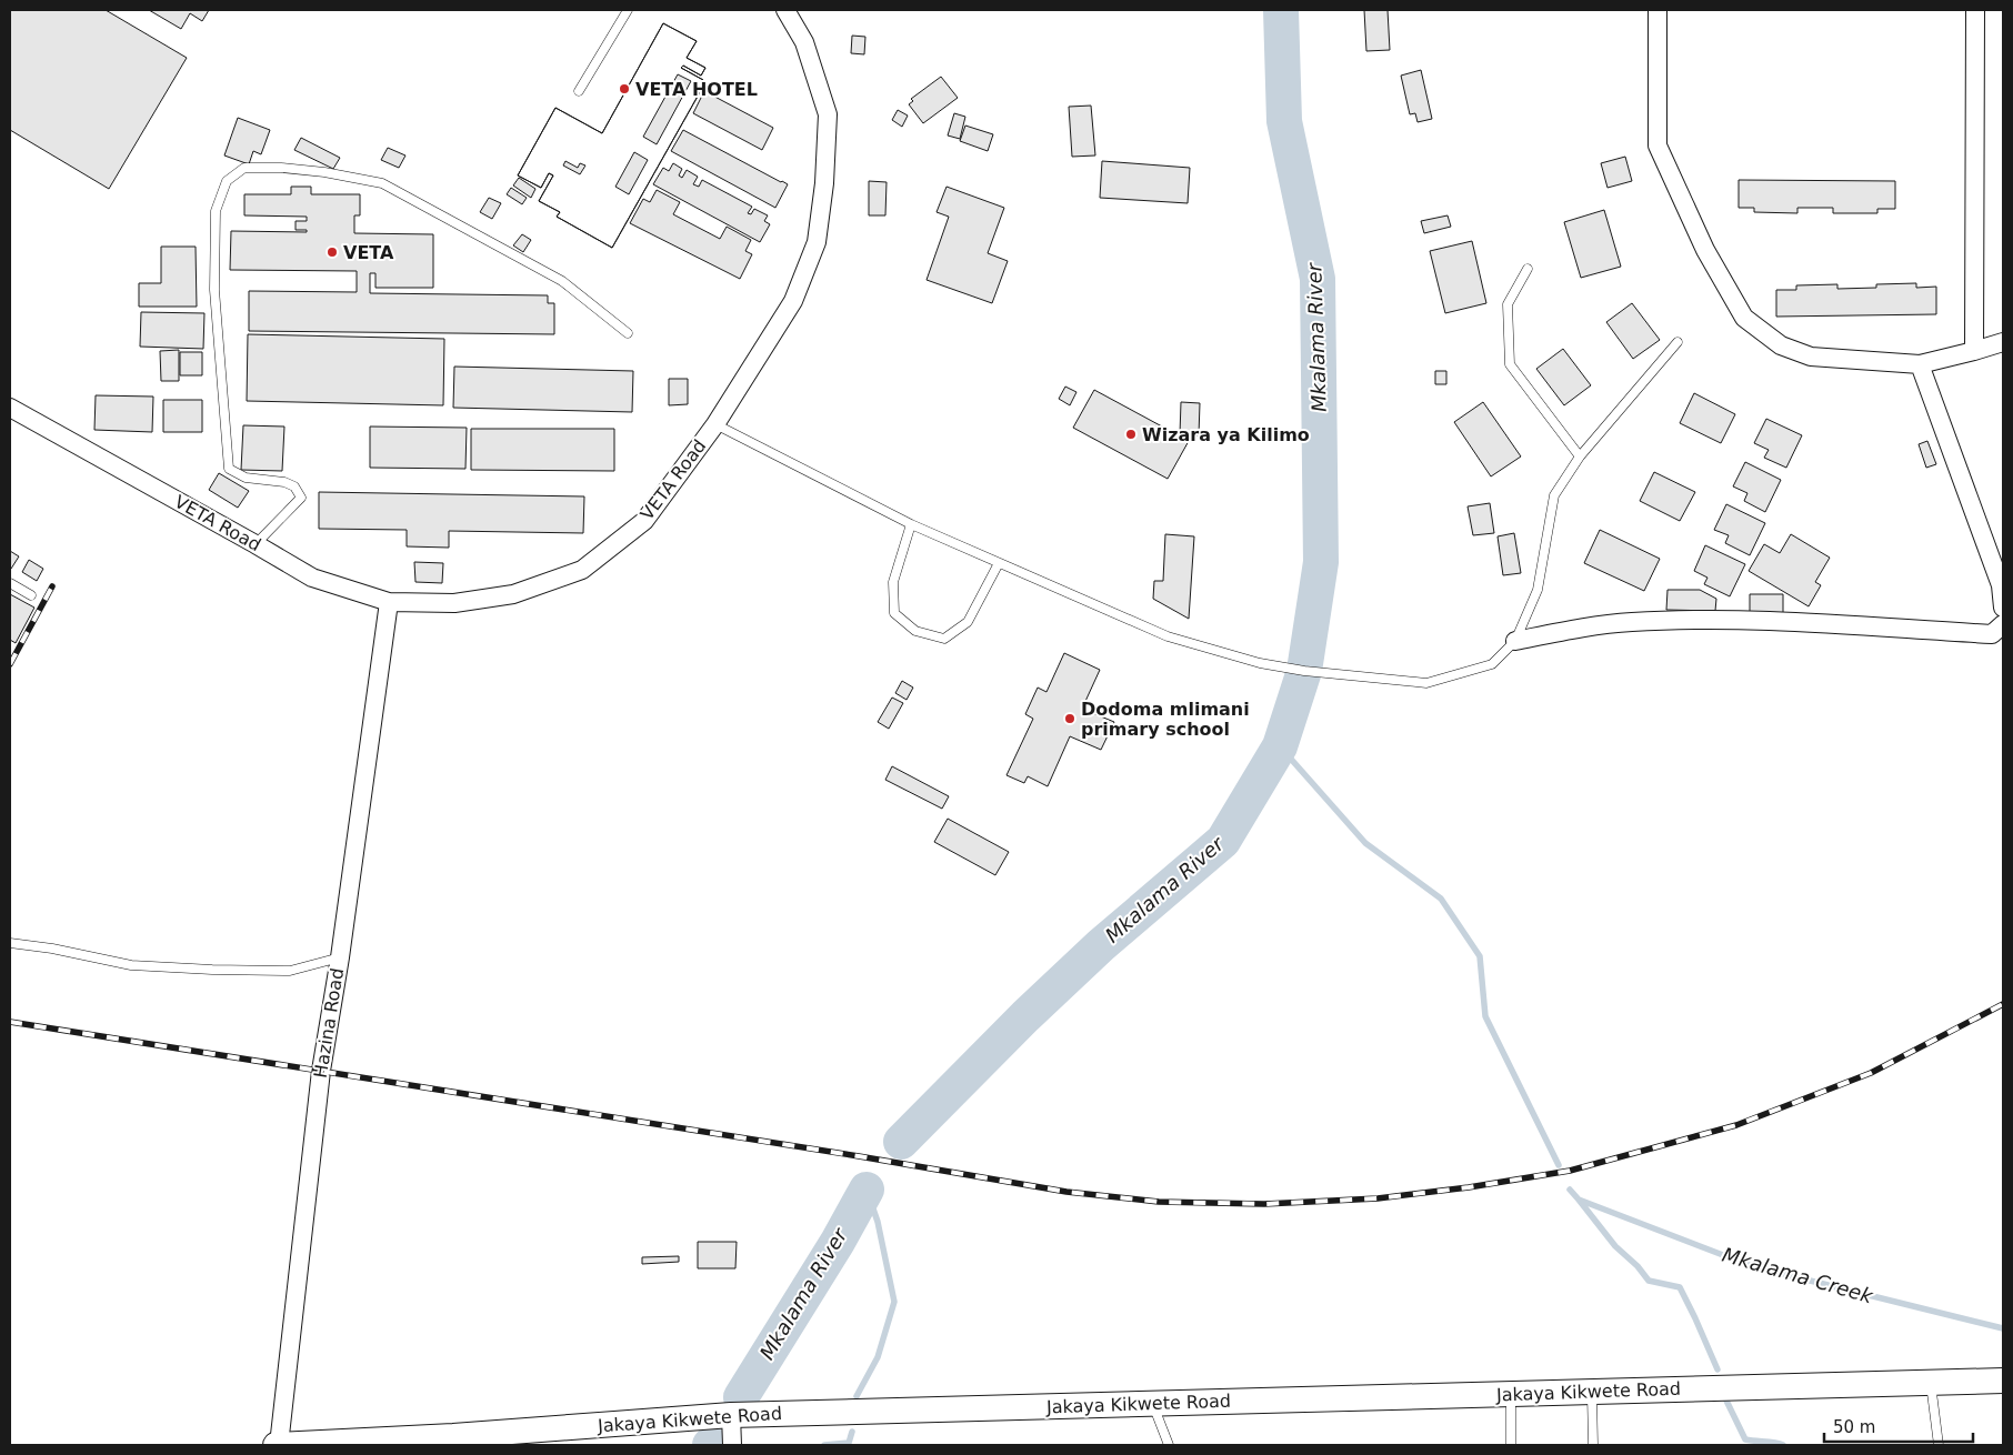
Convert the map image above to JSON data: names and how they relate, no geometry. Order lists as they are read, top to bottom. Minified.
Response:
{"streets":{"main road":["Jakaya Kikwete Road"],"street":["VETA Road","Hazina Road"]},"crossings":[["VETA Road","Hazina Road"],["Hazina Road","Jakaya Kikwete Road"]],"water":["Mkalama River","Mkalama Creek"],"places":["VETA HOTEL","VETA","Wizara ya Kilimo","Dodoma mlimani primary school"],"scale_bar":"50 m"}
